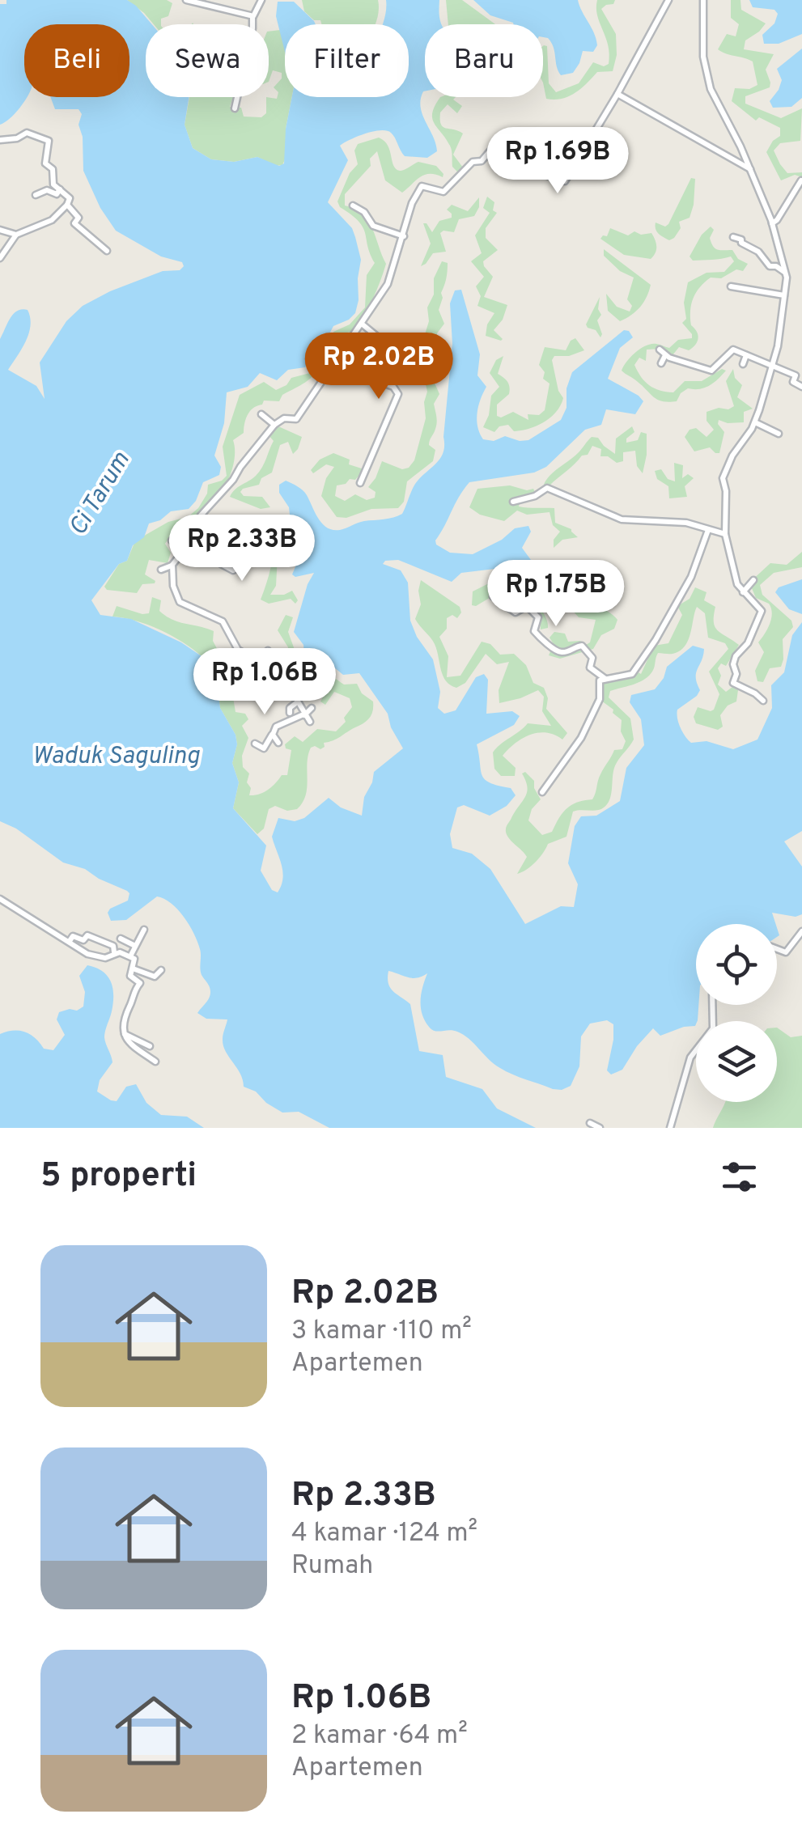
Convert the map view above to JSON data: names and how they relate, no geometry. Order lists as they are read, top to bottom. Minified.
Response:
{"water":["Ci Tarum","Waduk Saguling"],"page":{"chip":["Beli","Sewa","Filter","Baru"],"price":["Rp 1.69B","Rp 2.02B","Rp 2.33B","Rp 1.75B","Rp 1.06B"],"heading":"5 properti","list":[{"name":"Rp 2.02B","note":"3 kamar · 110 m² · Apartemen"},{"name":"Rp 2.33B","note":"4 kamar · 124 m² · Rumah"},{"name":"Rp 1.06B","note":"2 kamar · 64 m² · Apartemen"}]}}
